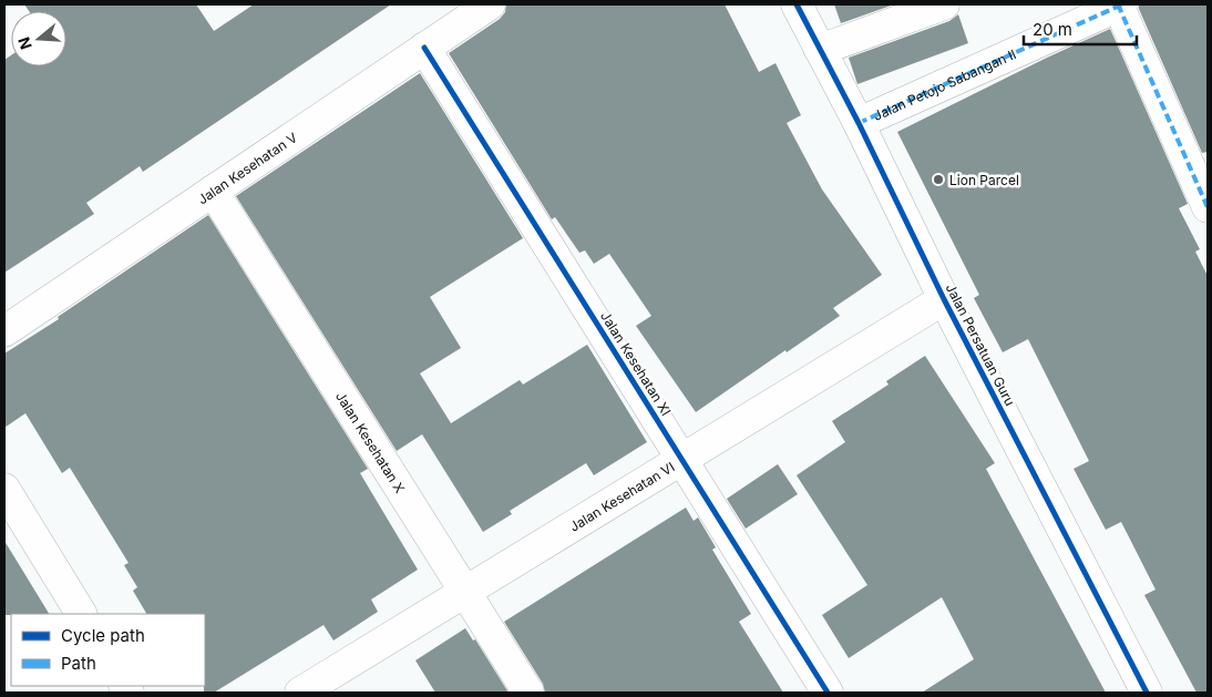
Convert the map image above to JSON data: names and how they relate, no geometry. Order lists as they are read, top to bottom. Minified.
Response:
{"streets":{"street":["Jalan Petojo Sabangan II","Jalan Kesehatan V","Jalan Persatuan Guru","Jalan Kesehatan XI","Jalan Kesehatan X","Jalan Kesehatan VI"]},"crossings":[["Jalan Petojo Sabangan II","Jalan Persatuan Guru"],["Jalan Kesehatan V","Jalan Kesehatan XI"],["Jalan Kesehatan V","Jalan Kesehatan X"],["Jalan Persatuan Guru","Jalan Kesehatan VI"],["Jalan Kesehatan XI","Jalan Kesehatan VI"],["Jalan Kesehatan X","Jalan Kesehatan VI"]],"places":["Lion Parcel"],"legend":["Cycle path","Path"],"scale_bar":"20 m","north":"left"}
